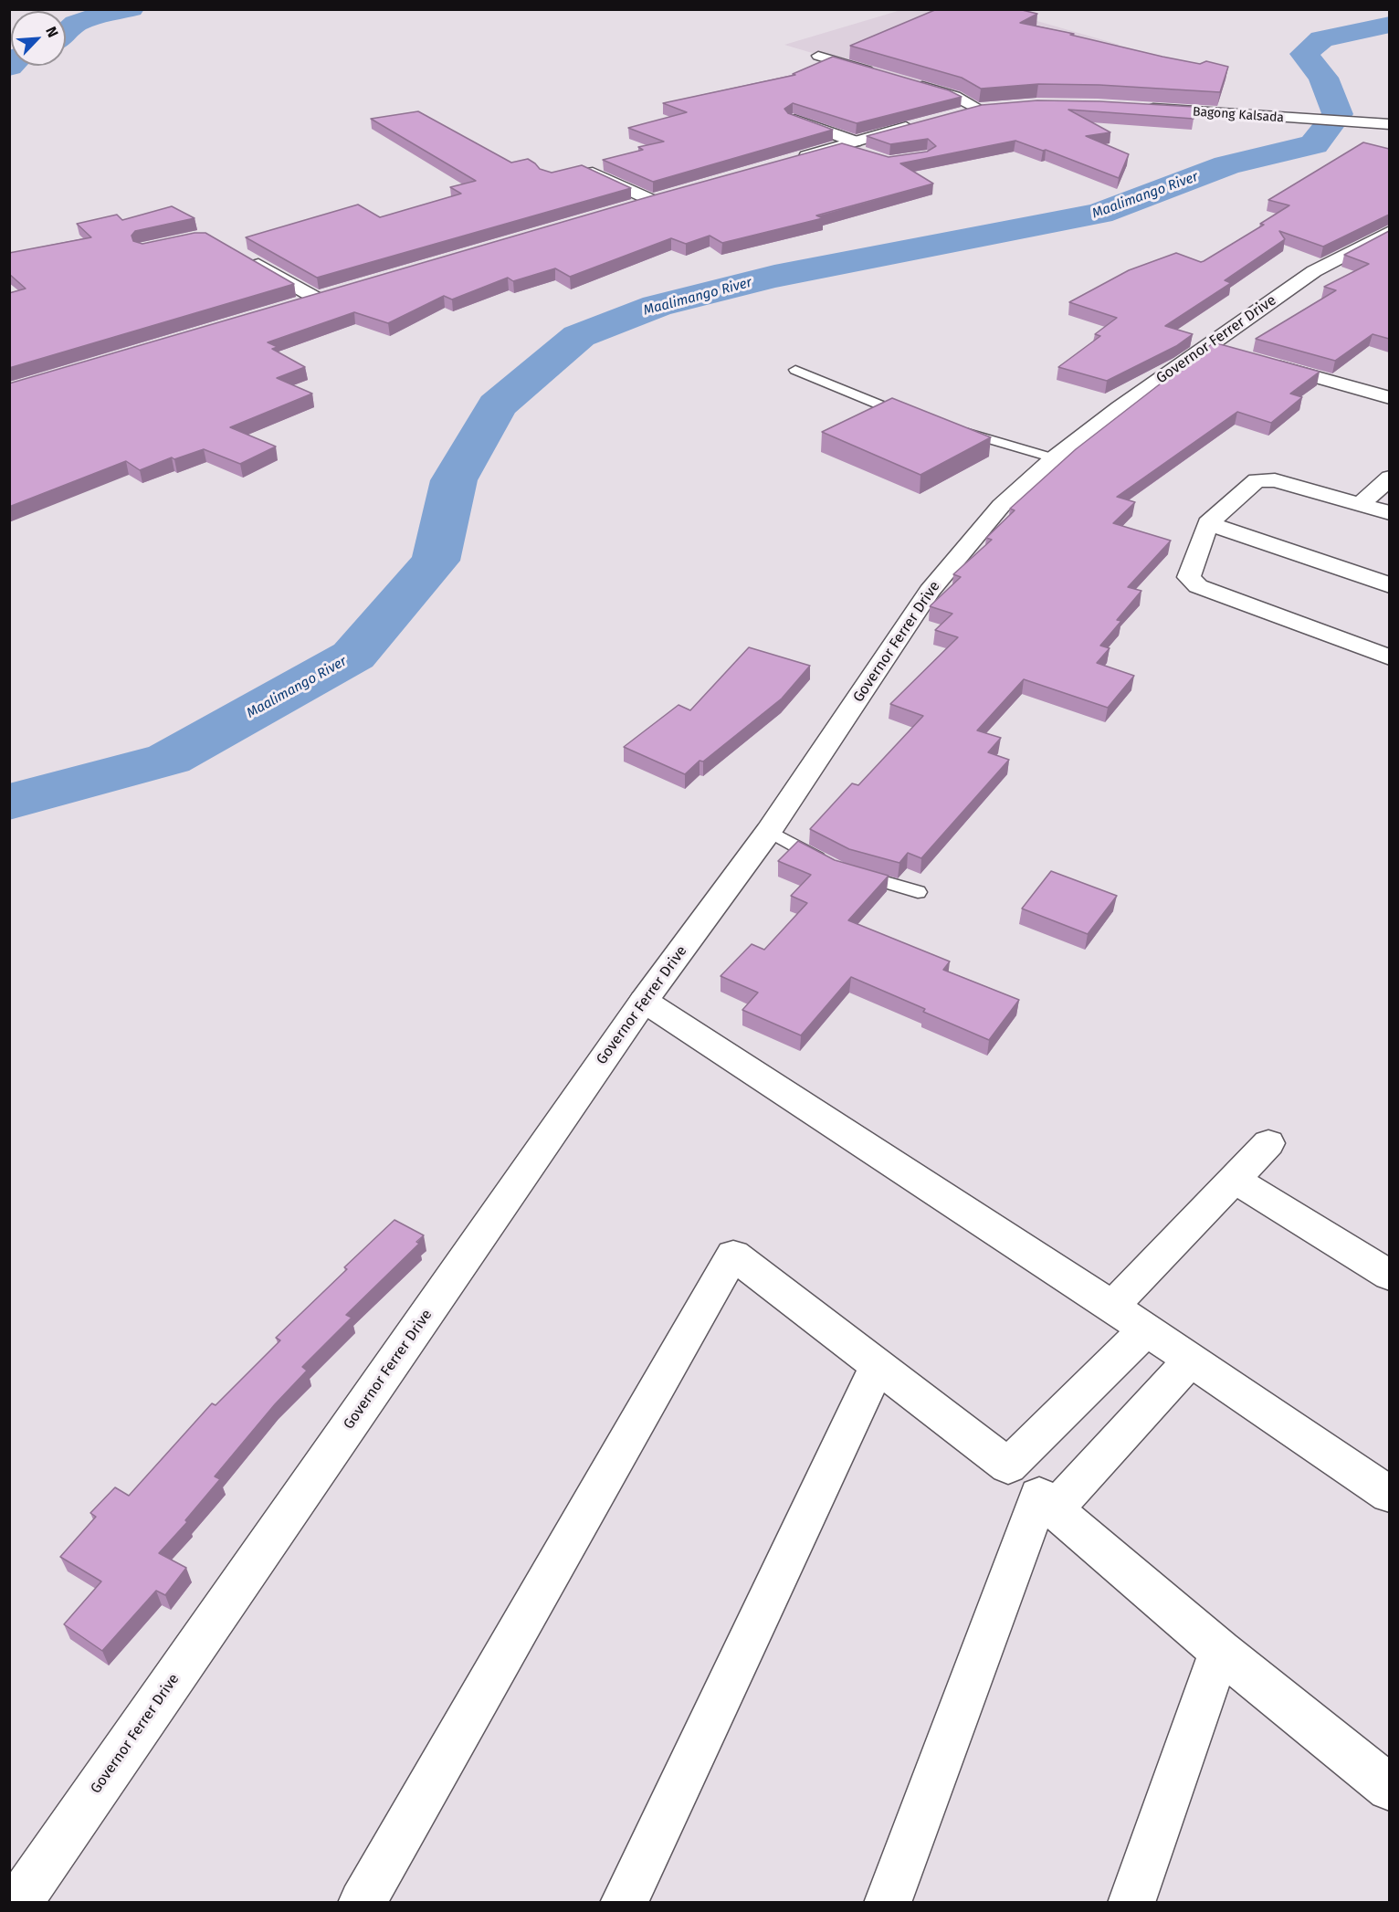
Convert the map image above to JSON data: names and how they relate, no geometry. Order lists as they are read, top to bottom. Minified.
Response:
{"streets":{"street":["Bagong Kalsada","Governor Ferrer Drive"]},"water":["Maalimango River"],"north":"top right"}
